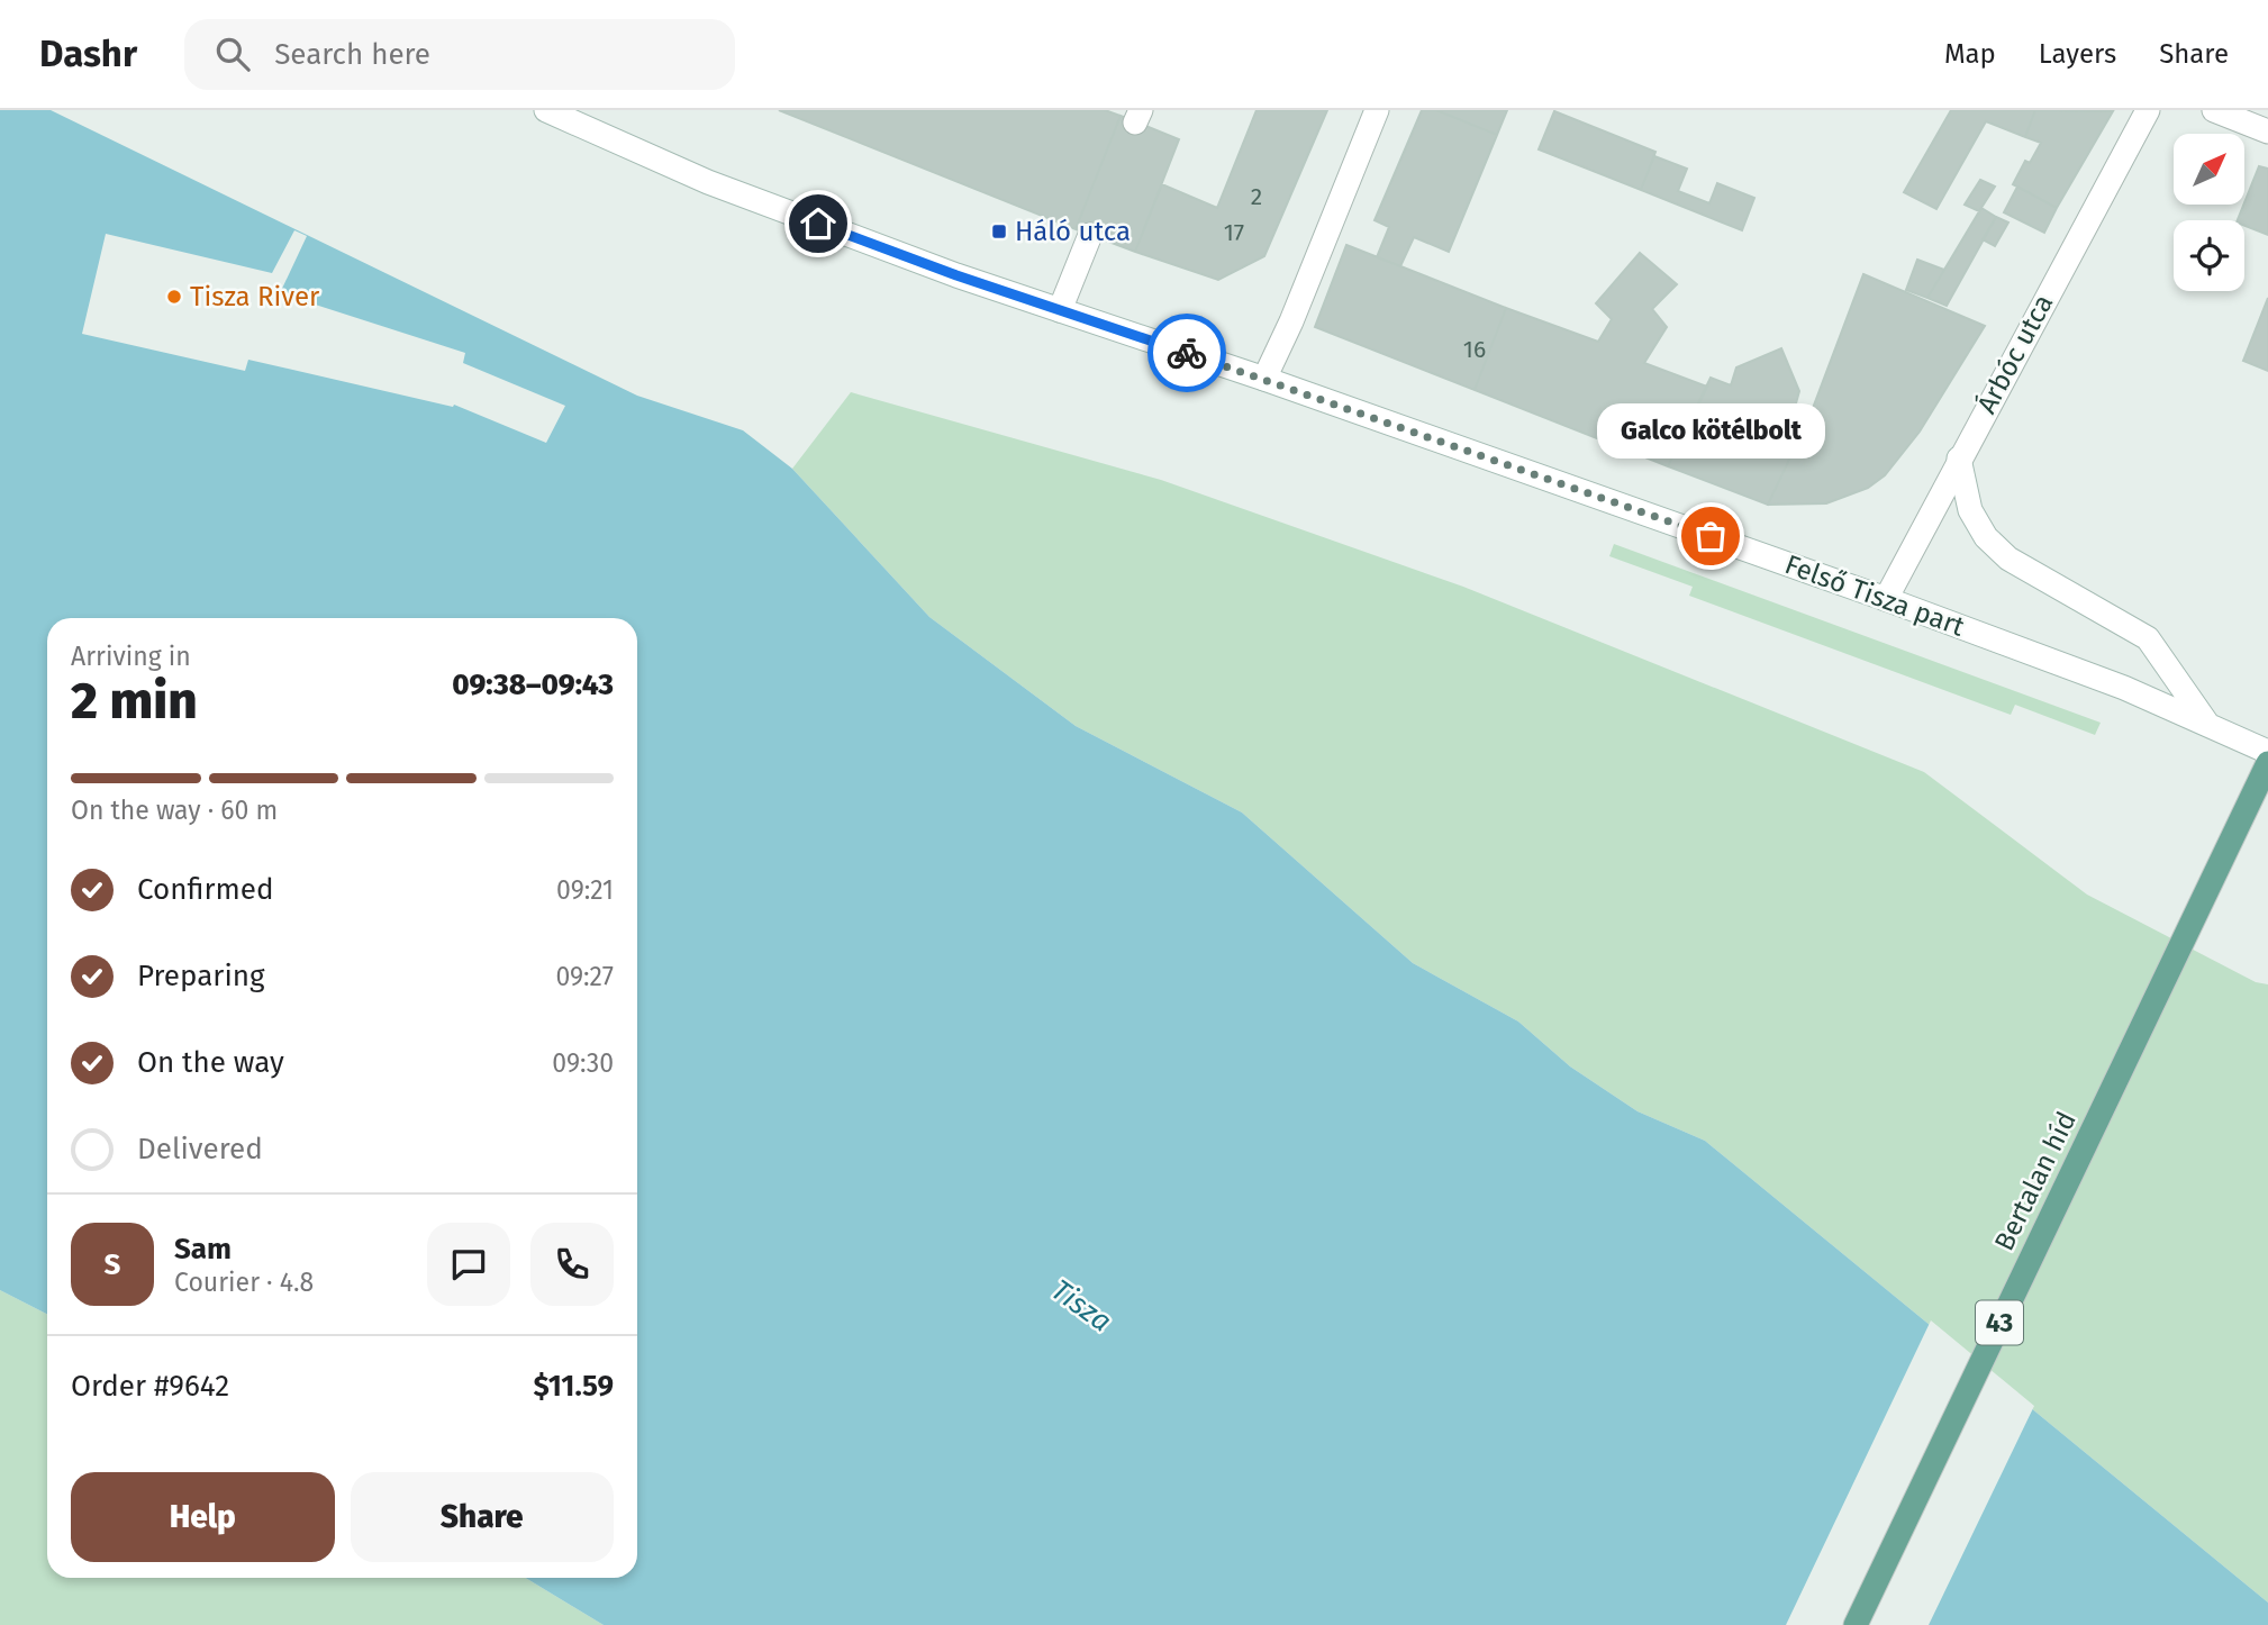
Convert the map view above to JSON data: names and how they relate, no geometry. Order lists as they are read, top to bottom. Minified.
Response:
{"streets":{"main road":["Bertalan híd","43"],"street":["Árbóc utca","Felső Tisza part"]},"crossings":[["Árbóc utca","Felső Tisza part"]],"water":["Tisza"],"places":{"transit":["Háló utca"],"other":["Tisza River","Galco kötélbolt"]},"house_numbers":["2","17","16"],"north":"top right","page":{"header":"Dashr","search":"Search here","nav":["Map","Layers","Share"],"bubble":"Galco kötélbolt","heading":["2 min","Arriving in","09:38–09:43"],"panel":["Sam","Courier · 4.8","Order #9642","$11.59"],"bar":"On the way · 60 m","list":[["Confirmed","09:21"],["Preparing","09:27"],["On the way","09:30"],"Delivered"],"round":"S","buttons":["Help","Share"]}}
